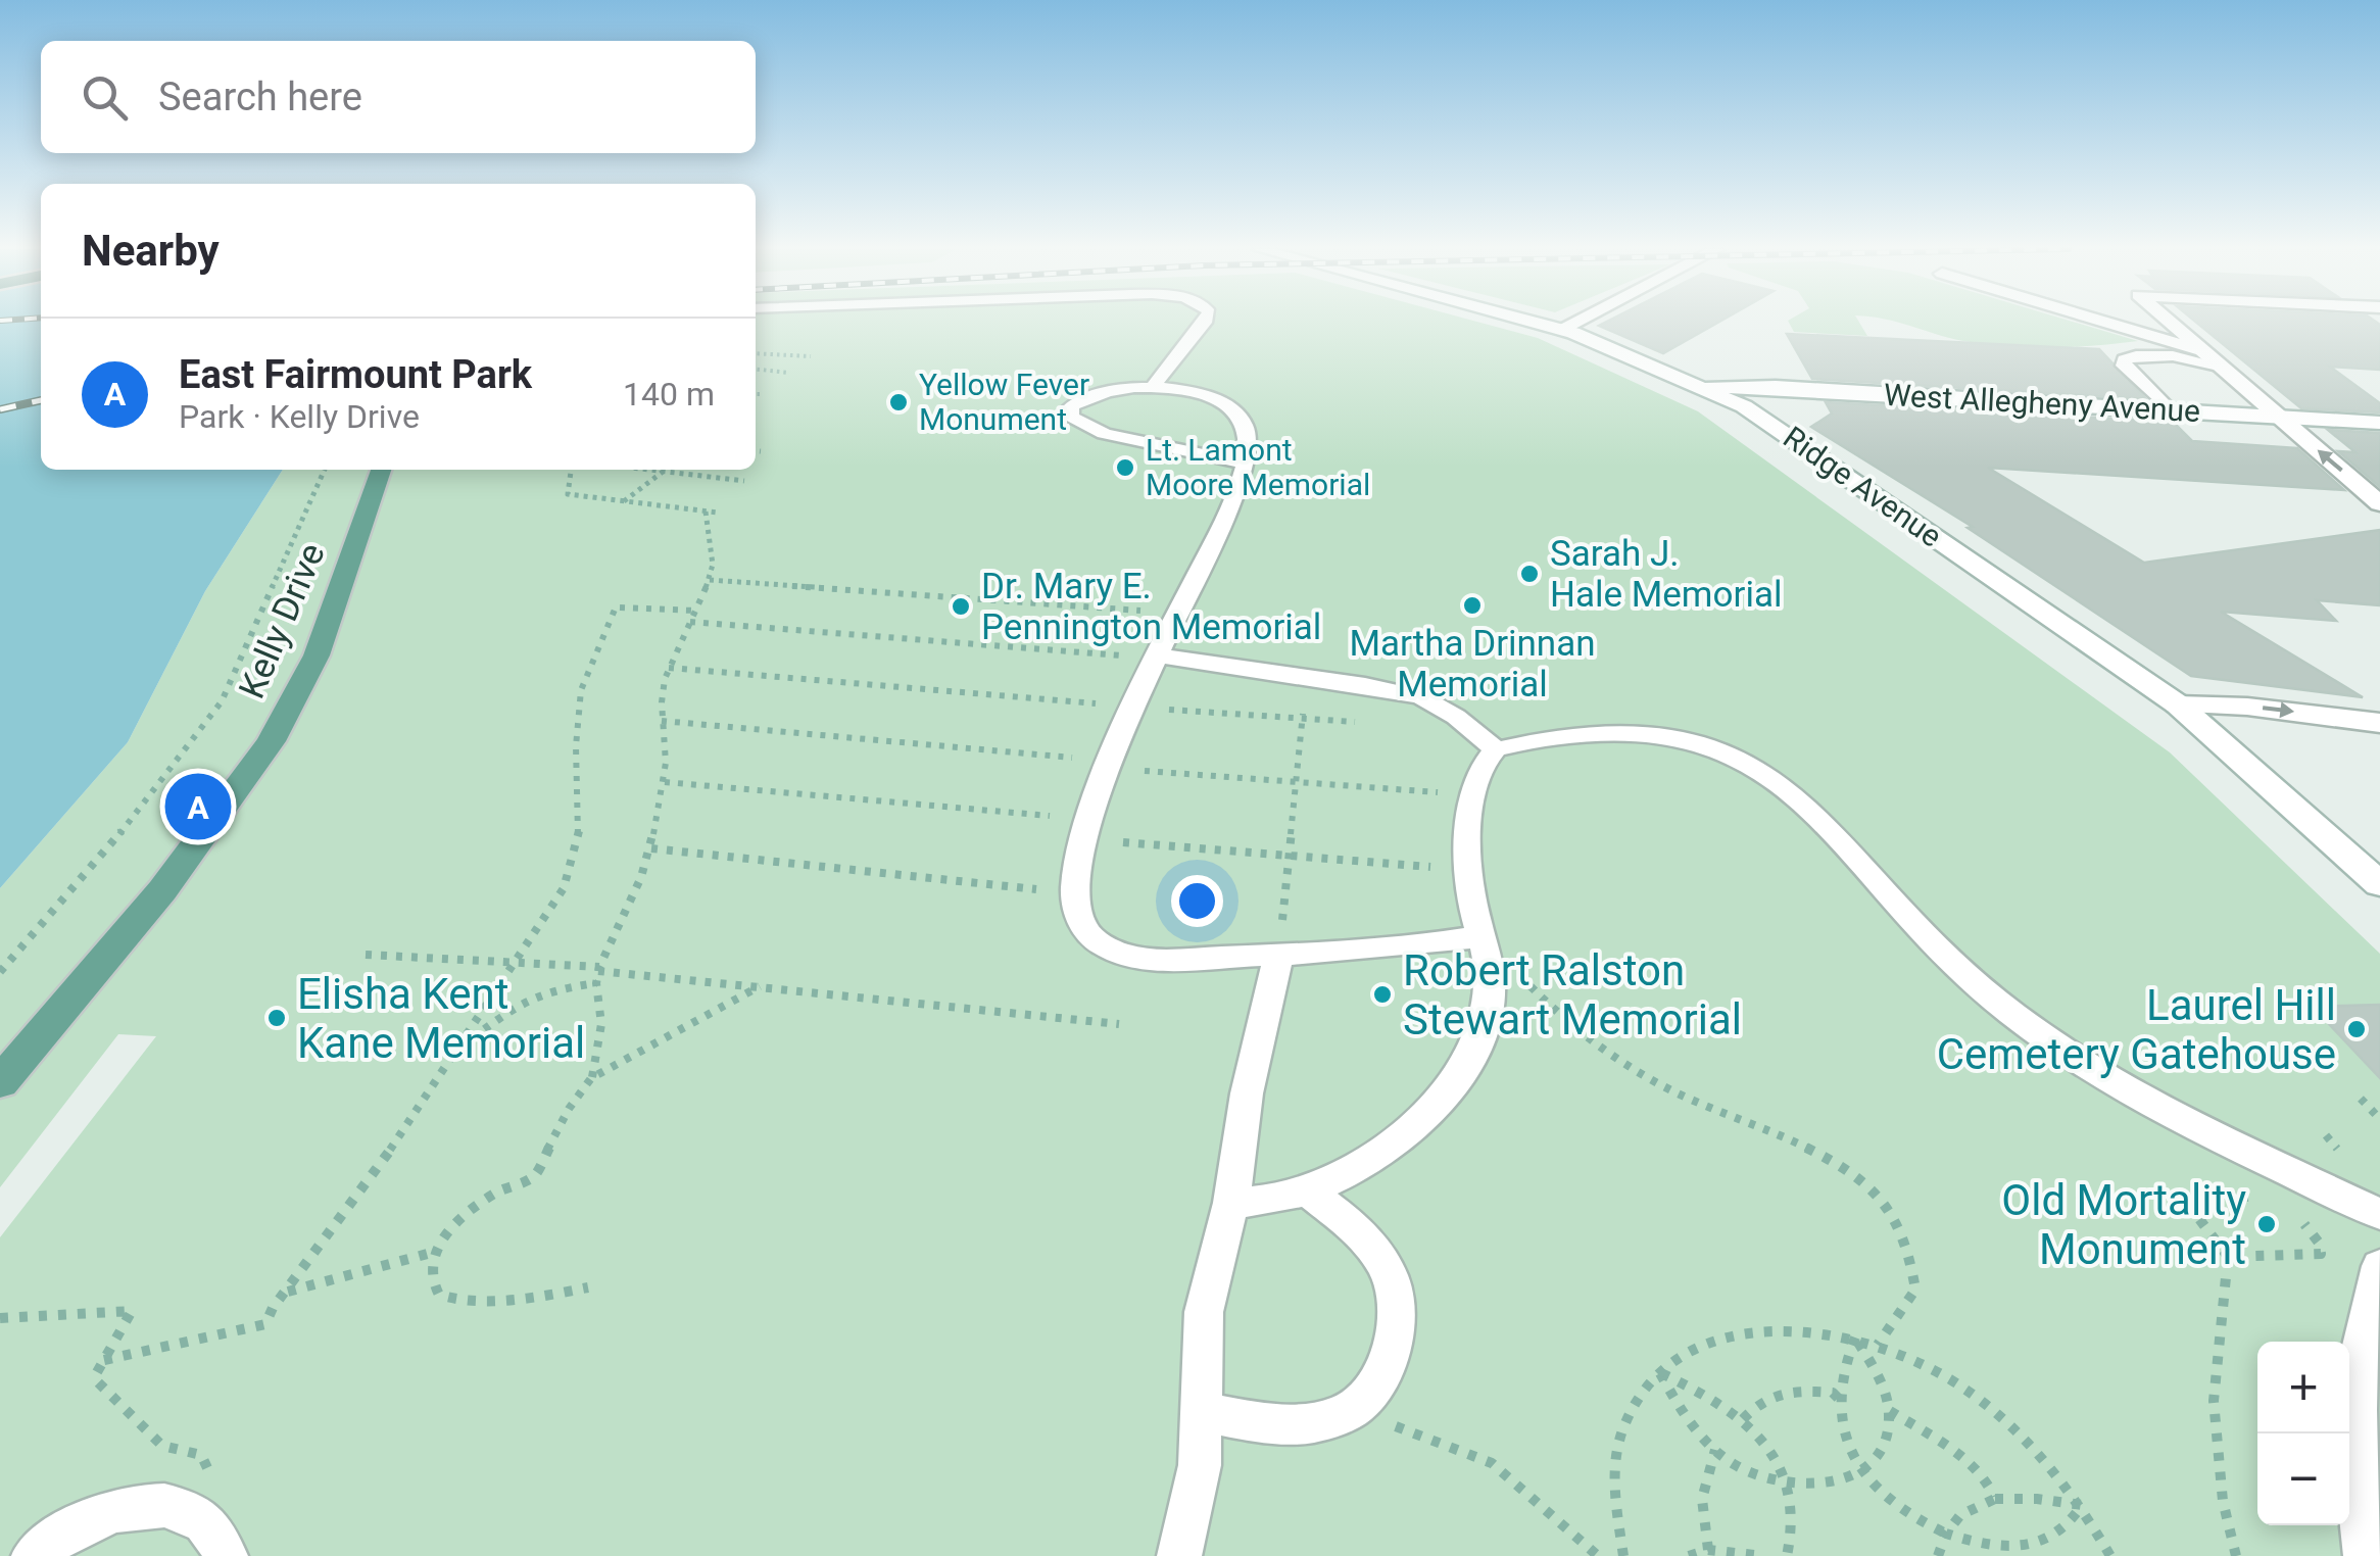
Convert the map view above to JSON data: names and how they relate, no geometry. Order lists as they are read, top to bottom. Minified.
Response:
{"streets":{"main road":["West Allegheny Avenue","Ridge Avenue","Kelly Drive"]},"crossings":[["West Allegheny Avenue","Ridge Avenue"]],"places":["Yellow Fever Monument","Lt. Lamont Moore Memorial","Sarah J. Hale Memorial","Martha Drinnan Memorial","Dr. Mary E. Pennington Memorial","Robert Ralston Stewart Memorial","Elisha Kent Kane Memorial","Laurel Hill Cemetery Gatehouse","Old Mortality Monument"],"page":{"search":"Search here","heading":"Nearby","list":[{"mark":"A","name":"East Fairmount Park","note":"Park · Kelly Drive","value":"140 m"}],"pins":"A","map_buttons":["+","−"]}}
